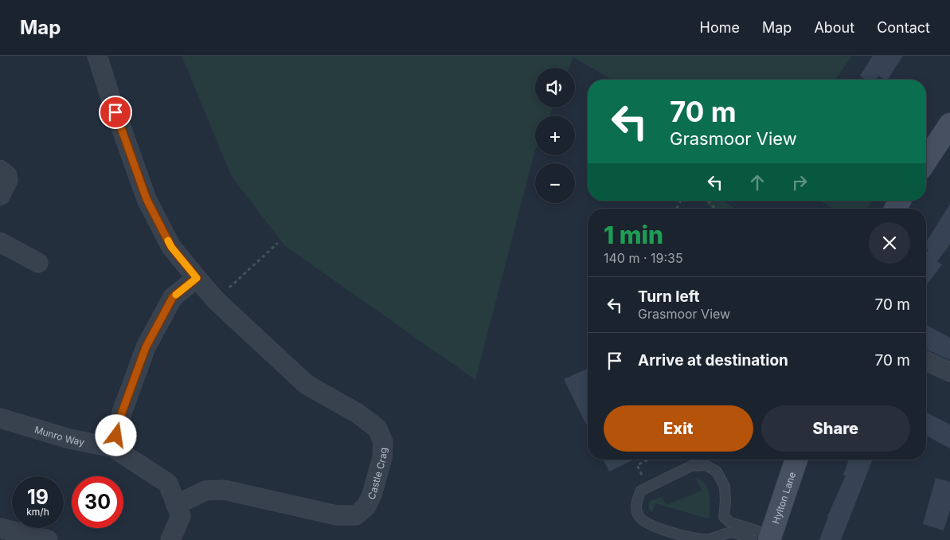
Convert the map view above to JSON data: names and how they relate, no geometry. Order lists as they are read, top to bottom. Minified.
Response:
{"streets":{"street":["Munro Way","Castle Crag","Hylton Lane"]},"crossings":[["Munro Way","Castle Crag"]],"page":{"header":"Map","nav":["Home","Map","About","Contact"],"map_buttons":["+","−"],"turn":["70 m","Grasmoor View"],"heading":["1 min","140 m · 19:35"],"list":[{"name":"Turn left","note":"Grasmoor View","value":"70 m"},{"name":"Arrive at destination","value":"70 m"}],"buttons":["Exit","Share"],"speed":"19 km/h","limit":"30"}}
